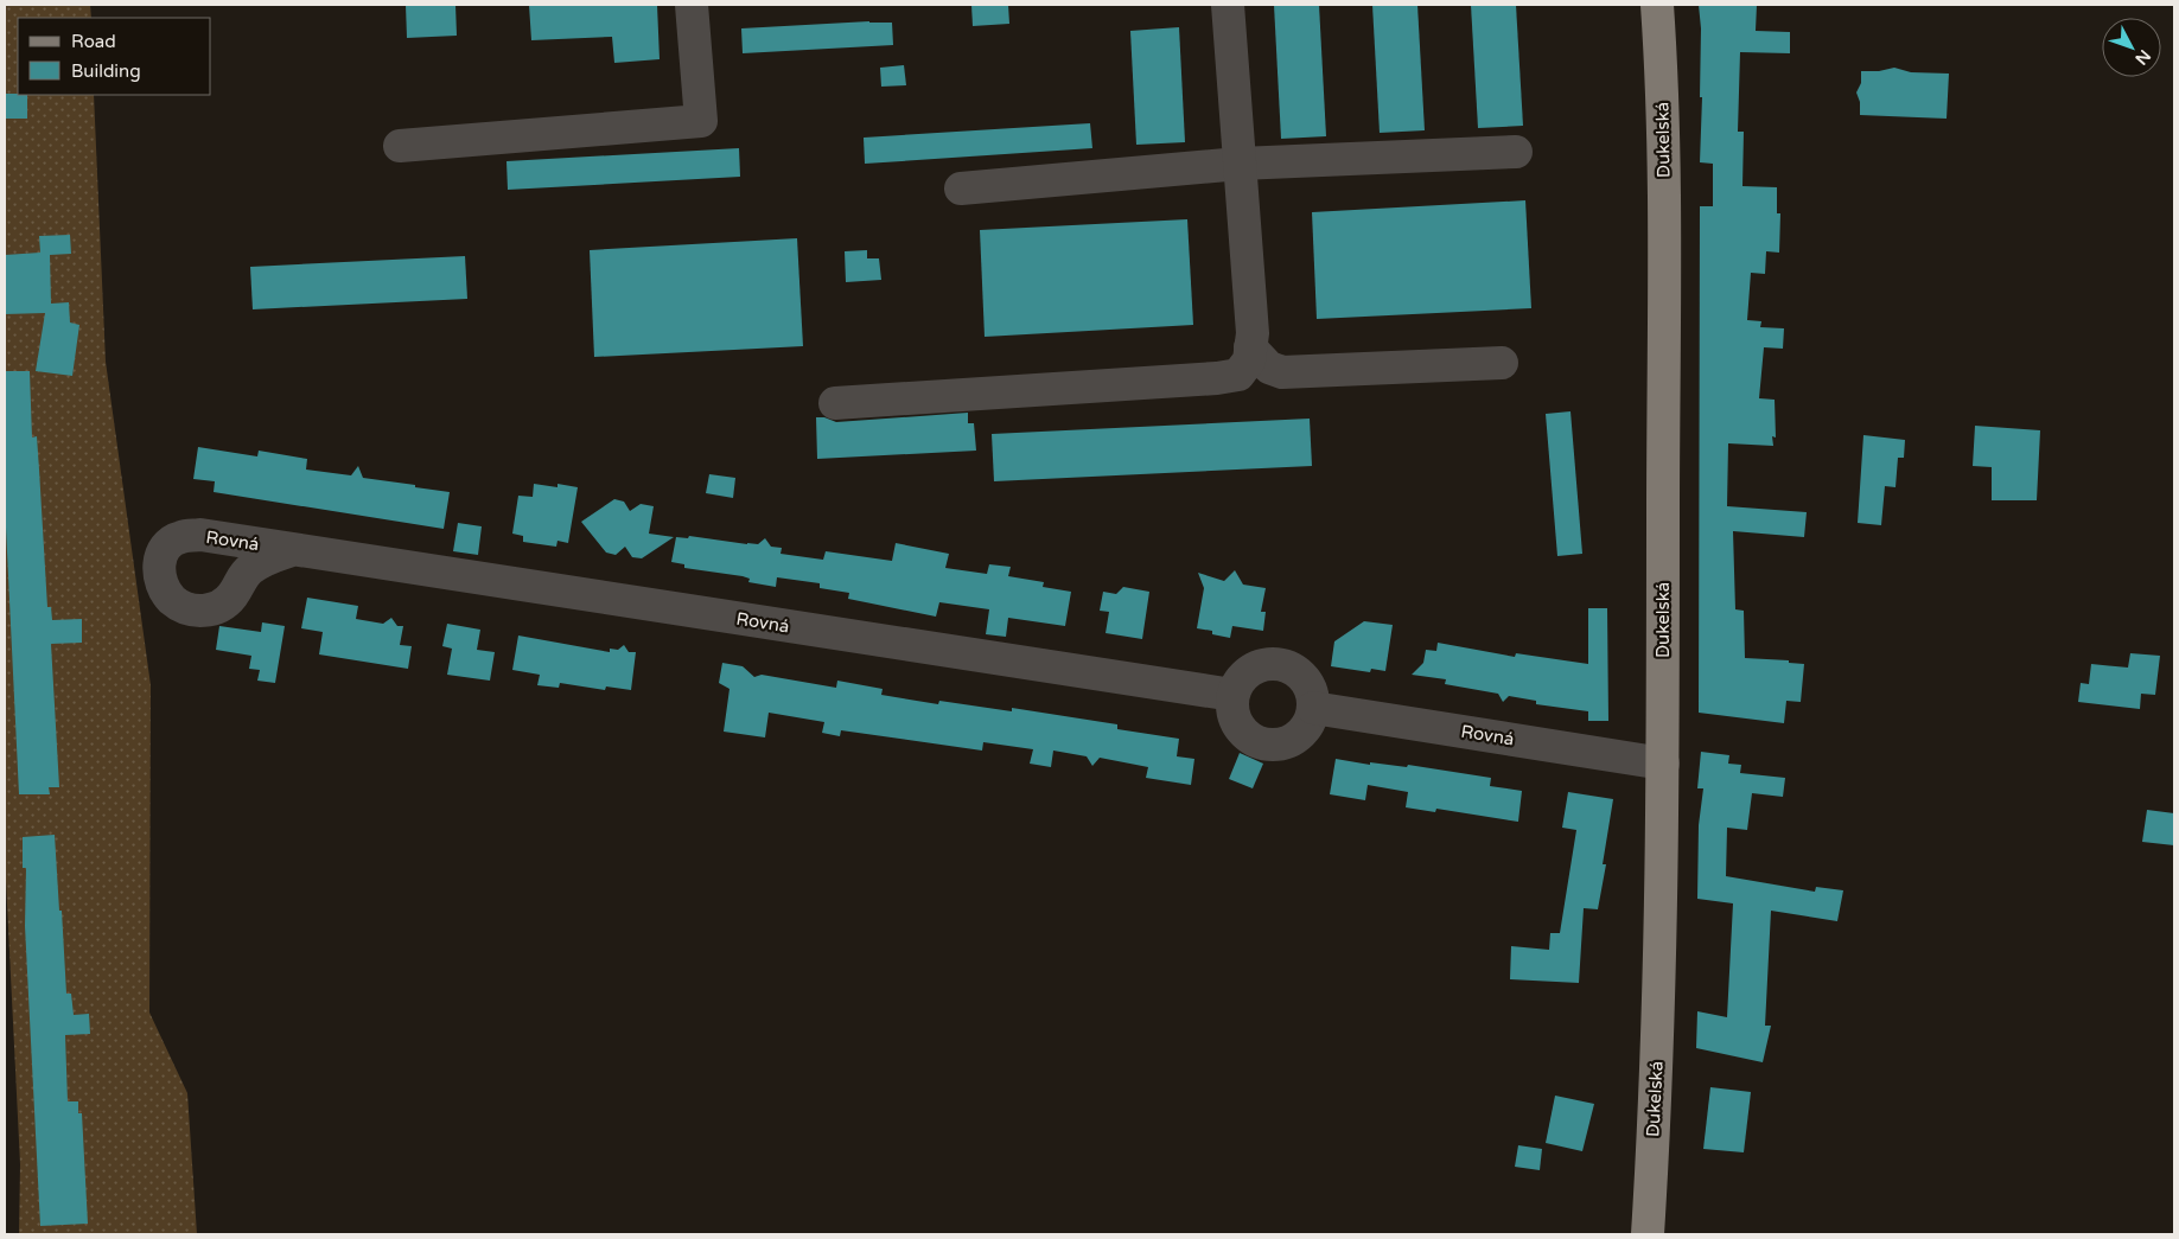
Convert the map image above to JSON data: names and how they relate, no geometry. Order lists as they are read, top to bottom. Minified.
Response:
{"streets":{"main road":["Dukelská"],"street":["Rovná"]},"crossings":[["Dukelská","Rovná"]],"legend":["Road","Building"],"north":"bottom right"}
